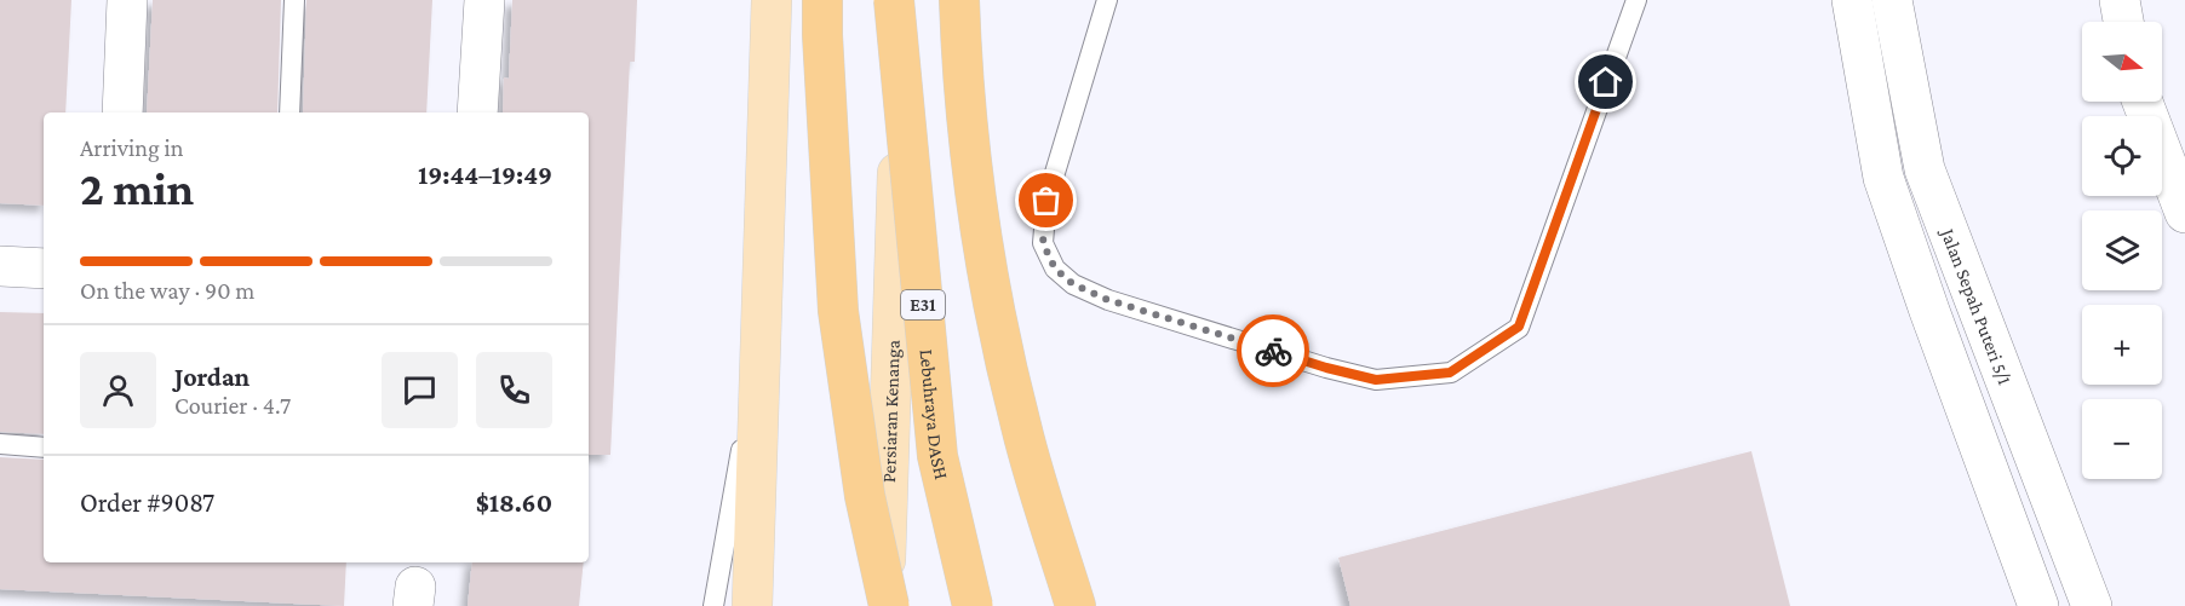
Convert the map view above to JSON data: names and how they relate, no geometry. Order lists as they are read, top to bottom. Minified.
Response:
{"streets":{"highway":["E31","Lebuhraya DASH"],"main road":["Persiaran Kenanga"],"street":["Jalan Sepah Puteri 5/1"]},"north":"right","page":{"map_buttons":["+","−"],"heading":["2 min","Arriving in","19:44–19:49"],"panel":["Jordan","Courier · 4.7","Order #9087","$18.60"],"bar":"On the way · 90 m"}}
